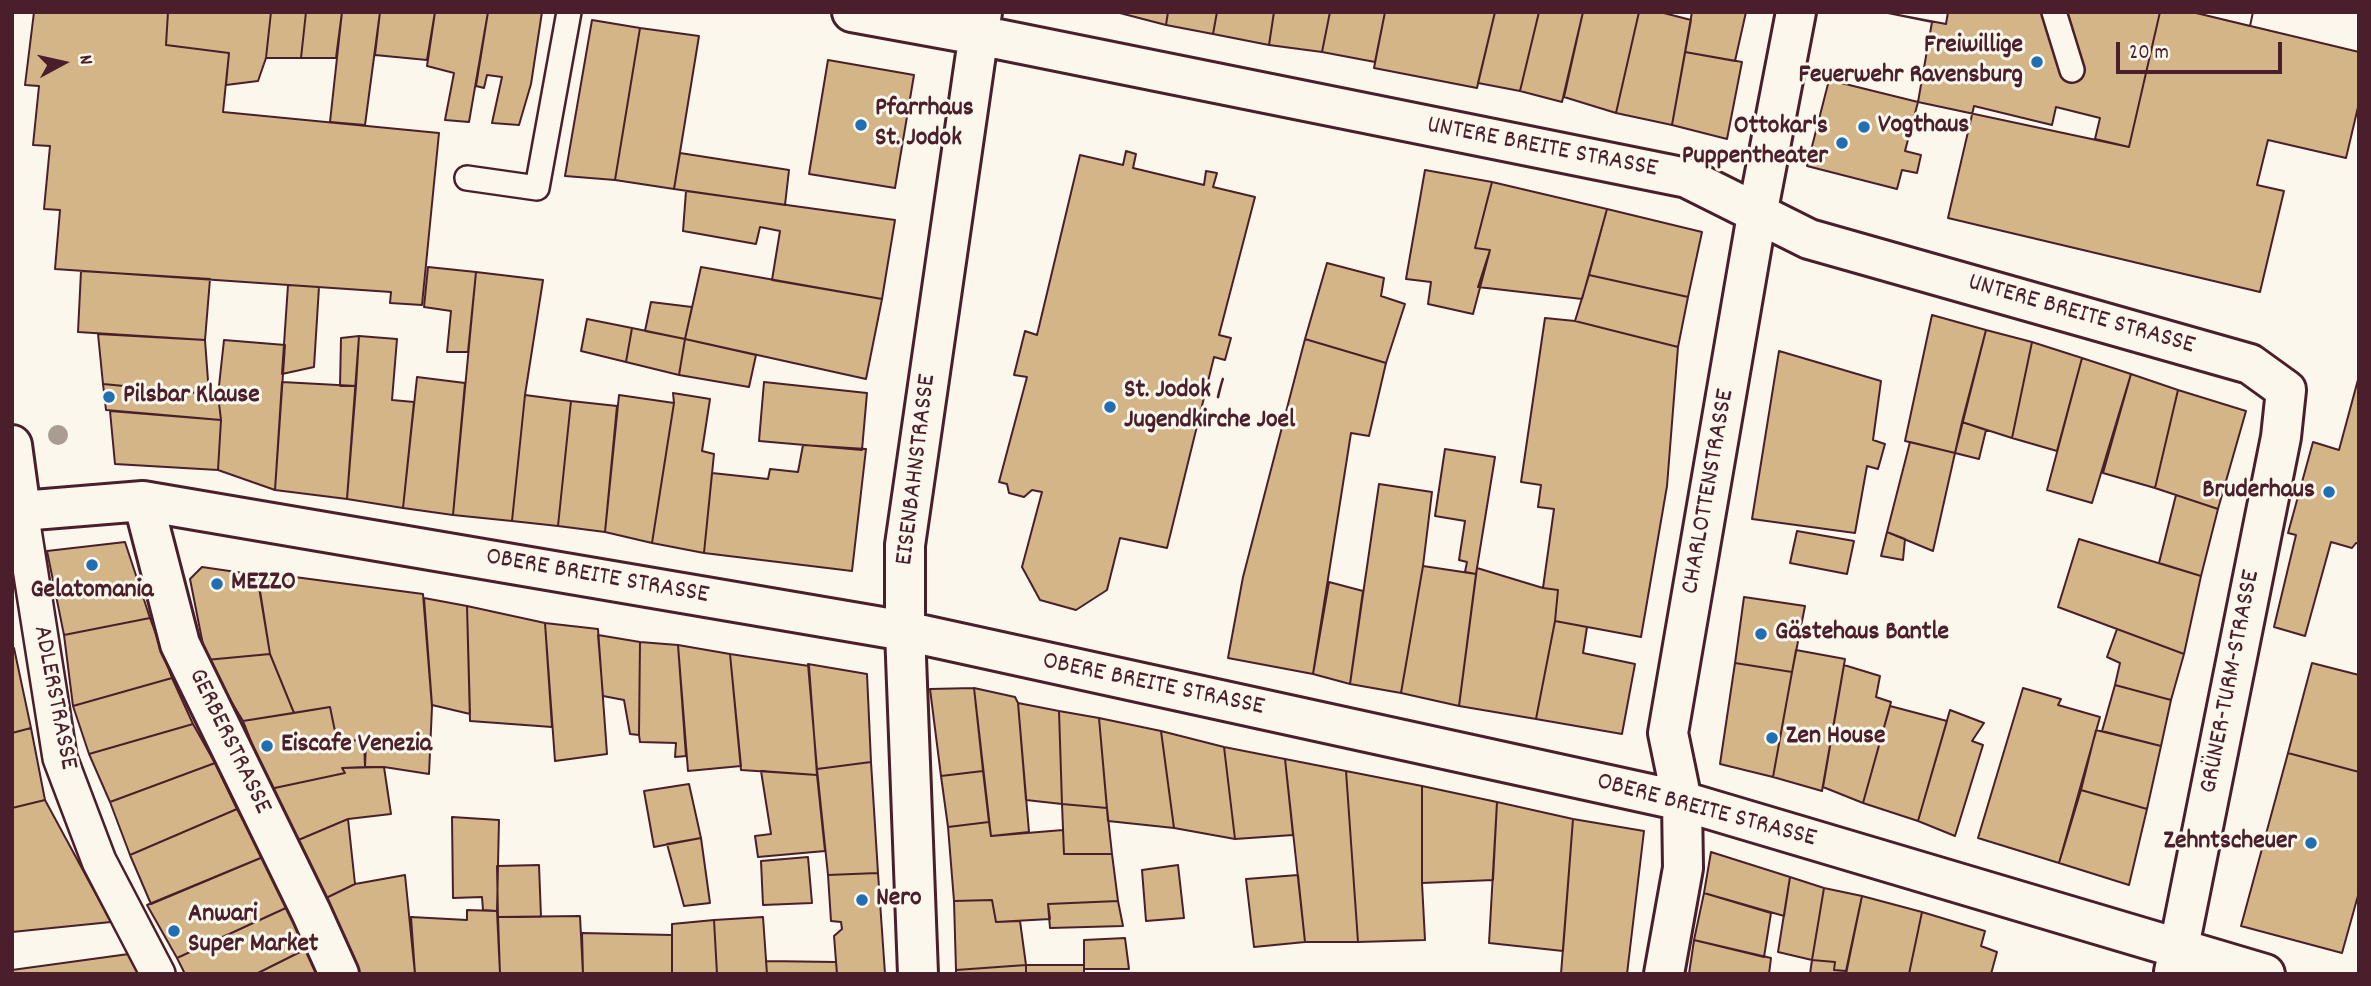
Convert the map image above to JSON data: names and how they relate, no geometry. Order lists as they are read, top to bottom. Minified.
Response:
{"streets":{"street":["UNTERE BREITE STRASSE","EISENBAHNSTRASSE","CHARLOTTENSTRASSE","OBERE BREITE STRASSE","GRÜNER-TURM-STRASSE","ADLERSTRASSE","GERBERSTRASSE"]},"crossings":[["UNTERE BREITE STRASSE","EISENBAHNSTRASSE"],["UNTERE BREITE STRASSE","CHARLOTTENSTRASSE"],["UNTERE BREITE STRASSE","GRÜNER-TURM-STRASSE"],["EISENBAHNSTRASSE","OBERE BREITE STRASSE"],["CHARLOTTENSTRASSE","OBERE BREITE STRASSE"],["OBERE BREITE STRASSE","GRÜNER-TURM-STRASSE"],["OBERE BREITE STRASSE","ADLERSTRASSE"],["OBERE BREITE STRASSE","GERBERSTRASSE"]],"places":["Freiwillige Feuerwehr Ravensburg","Pfarrhaus St. Jodok","Vogthaus","Ottokar's Puppentheater","Pilsbar Klause","St. Jodok / Jugendkirche Joel","Bruderhaus","Gelatomania","MEZZO","Gästehaus Bantle","Zen House","Eiscafe Venezia","Zehntscheuer","Nero","Anwari Super Market"],"scale_bar":"20 m","north":"right"}
